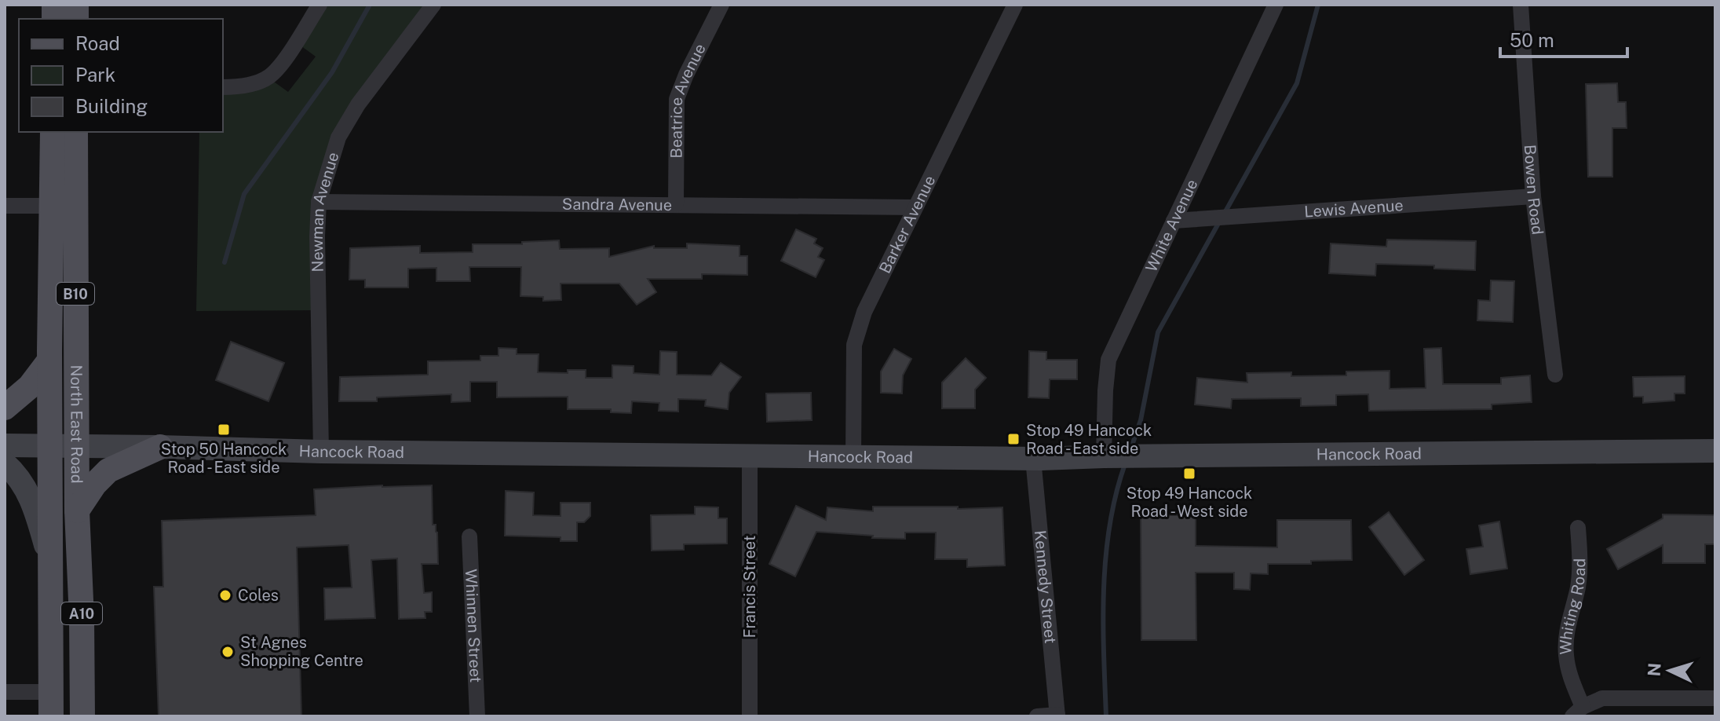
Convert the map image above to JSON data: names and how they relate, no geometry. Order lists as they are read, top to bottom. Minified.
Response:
{"streets":{"main road":["B10","North East Road","Hancock Road","A10"],"street":["Beatrice Avenue","Bowen Road","Sandra Avenue","Lewis Avenue","Newman Avenue","Barker Avenue","White Avenue","Francis Street","Kennedy Street","Whiting Road","Whinnen Street"]},"crossings":[["Beatrice Avenue","Sandra Avenue"],["Bowen Road","Lewis Avenue"],["Sandra Avenue","Newman Avenue"],["Sandra Avenue","Barker Avenue"],["Lewis Avenue","White Avenue"],["Newman Avenue","Hancock Road"],["Barker Avenue","Hancock Road"],["White Avenue","Hancock Road"],["North East Road","Hancock Road"],["Hancock Road","Francis Street"],["Hancock Road","Kennedy Street"]],"places":{"transit":["Stop 50 Hancock Road - East side","Stop 49 Hancock Road - East side","Stop 49 Hancock Road - West side"],"other":["Coles","St Agnes Shopping Centre"]},"legend":["Road","Park","Building"],"scale_bar":"50 m","north":"left"}
